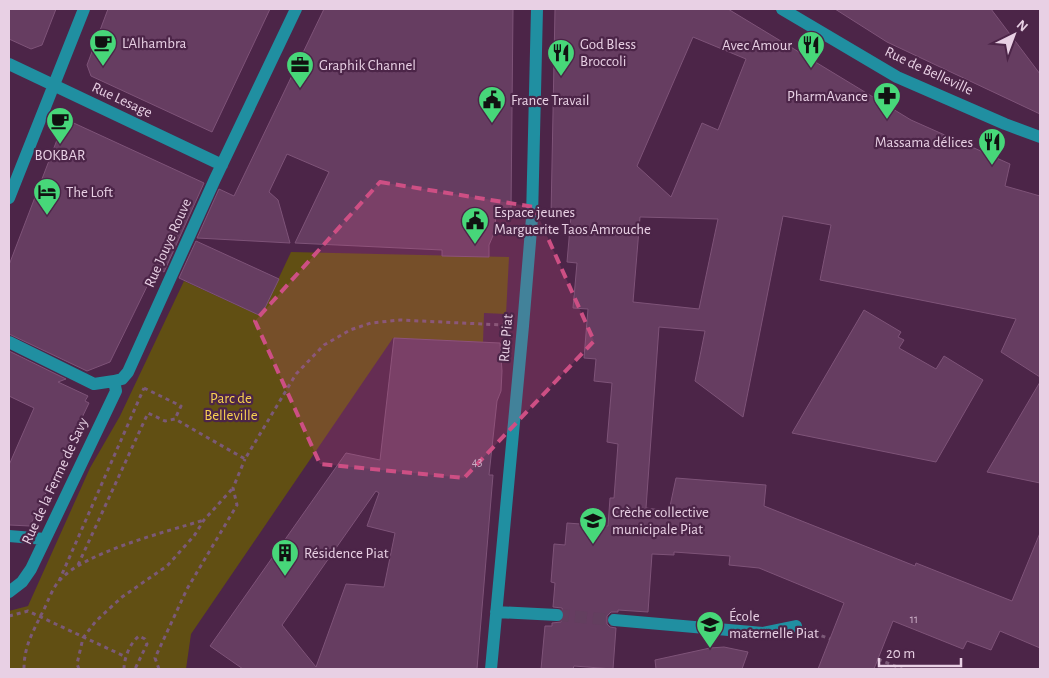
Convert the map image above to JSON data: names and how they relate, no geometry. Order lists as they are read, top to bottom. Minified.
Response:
{"streets":{"street":["Rue de Belleville","Rue Lesage","Rue Jouye Rouve","Rue Piat","Rue de la Ferme de Savy"]},"crossings":[["Rue Lesage","Rue Jouye Rouve"],["Rue Jouye Rouve","Rue de la Ferme de Savy"]],"parks":["Parc de Belleville"],"places":{"cafe":["L'Alhambra","BOKBAR"],"restaurant":["Avec Amour","God Bless Broccoli","Massama délices"],"office":["Graphik Channel"],"pharmacy":["PharmAvance"],"public building":["France Travail","Espace jeunes Marguerite Taos Amrouche"],"hotel":["The Loft"],"school or university":["Crèche collective municipale Piat","École maternelle Piat"],"building":["Résidence Piat"]},"house_numbers":["43","11"],"scale_bar":"20 m","north":"top right"}
